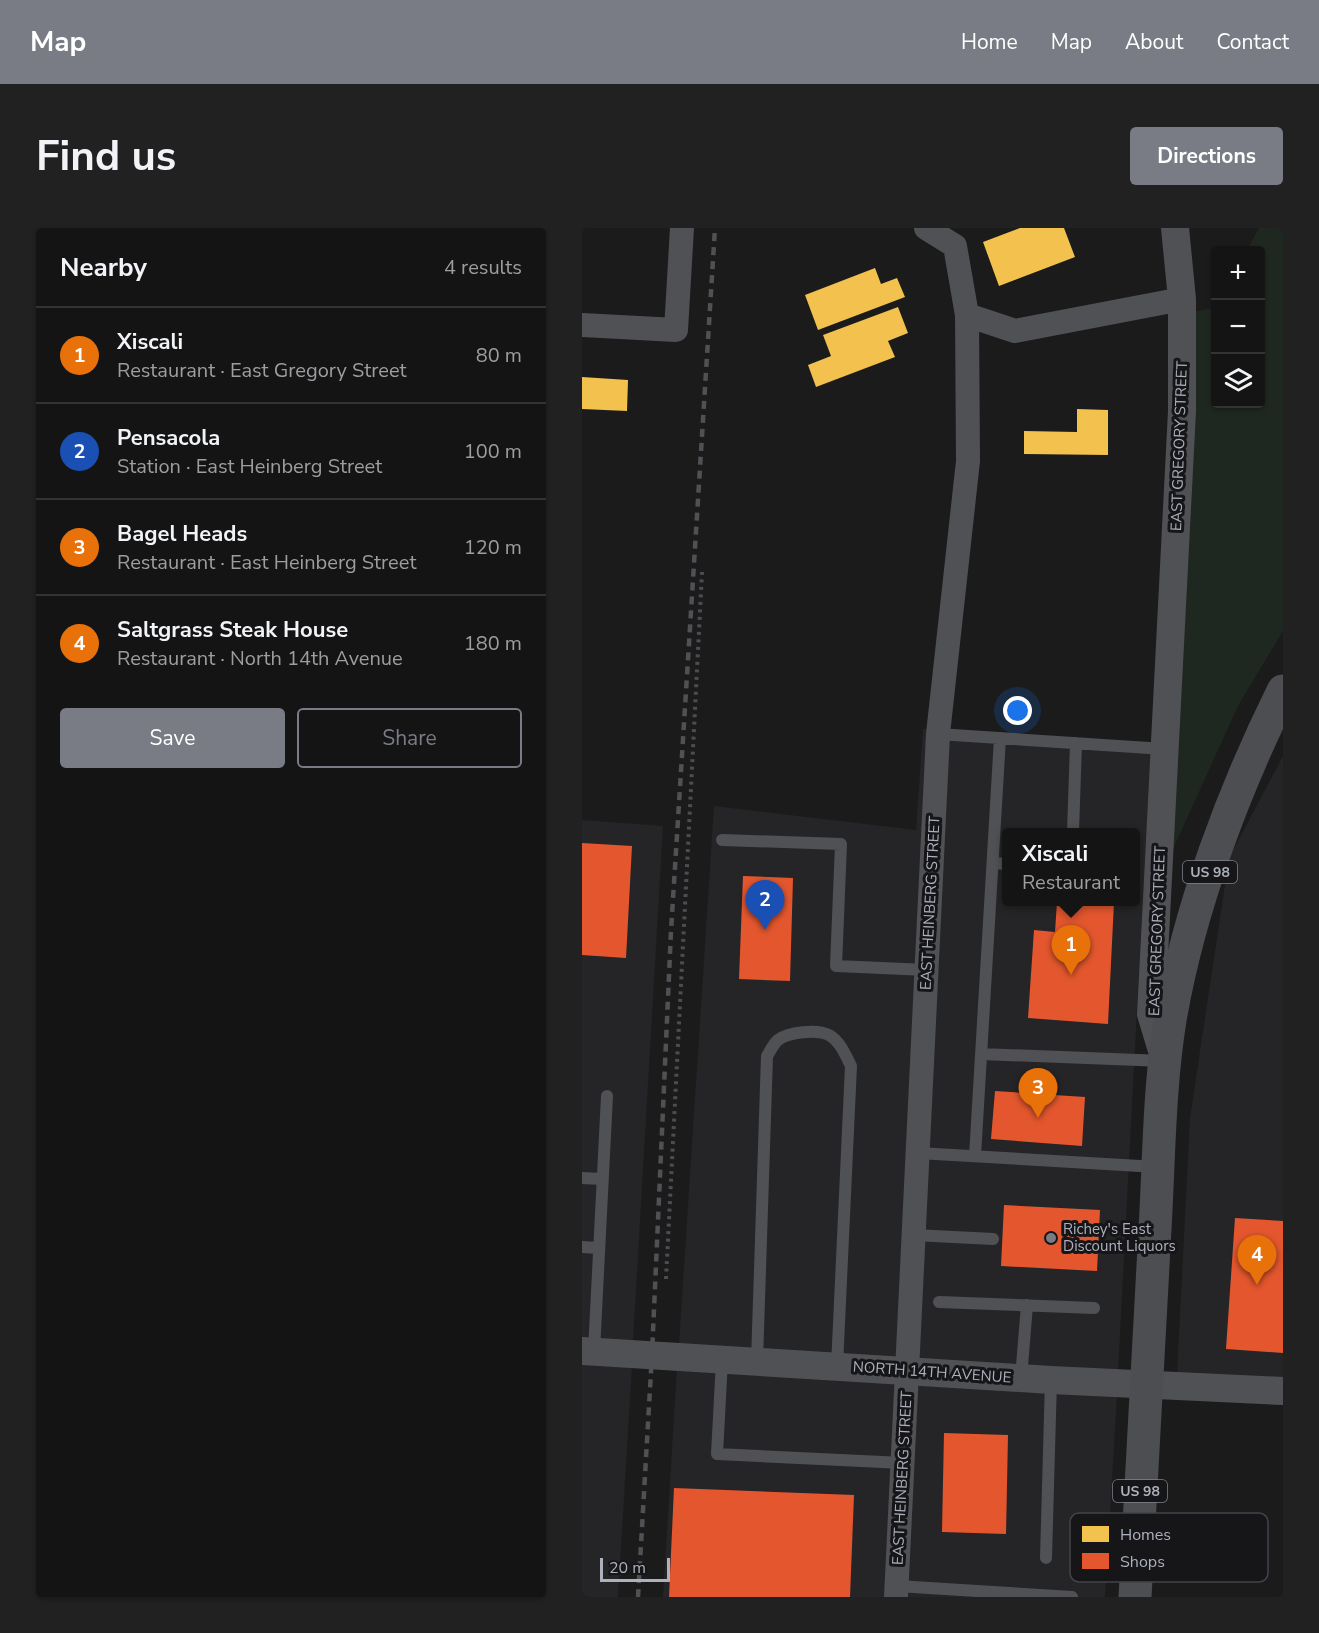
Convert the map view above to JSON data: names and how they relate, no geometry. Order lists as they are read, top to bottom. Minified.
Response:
{"streets":{"highway":["EAST GREGORY STREET","US 98"],"street":["EAST HEINBERG STREET","NORTH 14TH AVENUE"]},"crossings":[["EAST GREGORY STREET","US 98"],["EAST GREGORY STREET","NORTH 14TH AVENUE"],["EAST HEINBERG STREET","NORTH 14TH AVENUE"]],"places":["Richey's East Discount Liquors"],"legend":["Homes","Shops"],"scale_bar":"20 m","page":{"header":"Map","nav":["Home","Map","About","Contact"],"buttons":["Directions",["Save","Share"]],"title":"Find us","heading":["Nearby","4 results"],"map_buttons":["+","−"],"list":[{"mark":"1","name":"Xiscali","note":"Restaurant · East Gregory Street","value":"80 m"},{"mark":"2","name":"Pensacola","note":"Station · East Heinberg Street","value":"100 m"},{"mark":"3","name":"Bagel Heads","note":"Restaurant · East Heinberg Street","value":"120 m"},{"mark":"4","name":"Saltgrass Steak House","note":"Restaurant · North 14th Avenue","value":"180 m"}],"popup":["Xiscali","Restaurant"],"pins":["2","1","3","4"],"scale":"20 m"}}
